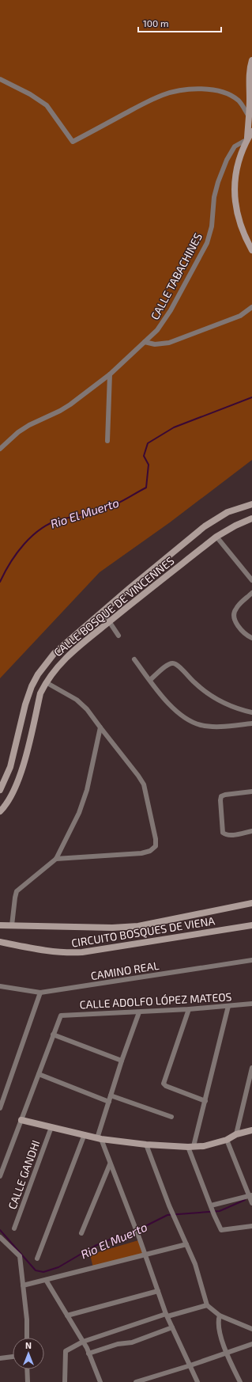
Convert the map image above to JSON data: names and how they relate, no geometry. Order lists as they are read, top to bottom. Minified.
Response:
{"streets":{"main road":["CALLE BOSQUE DE VINCENNES","CIRCUITO BOSQUES DE VIENA"],"street":["CALLE TABACHINES","CAMINO REAL","CALLE ADOLFO LÓPEZ MATEOS","CALLE GANDHI"]},"water":["Rio El Muerto"],"scale_bar":"100 m","north":"top"}
